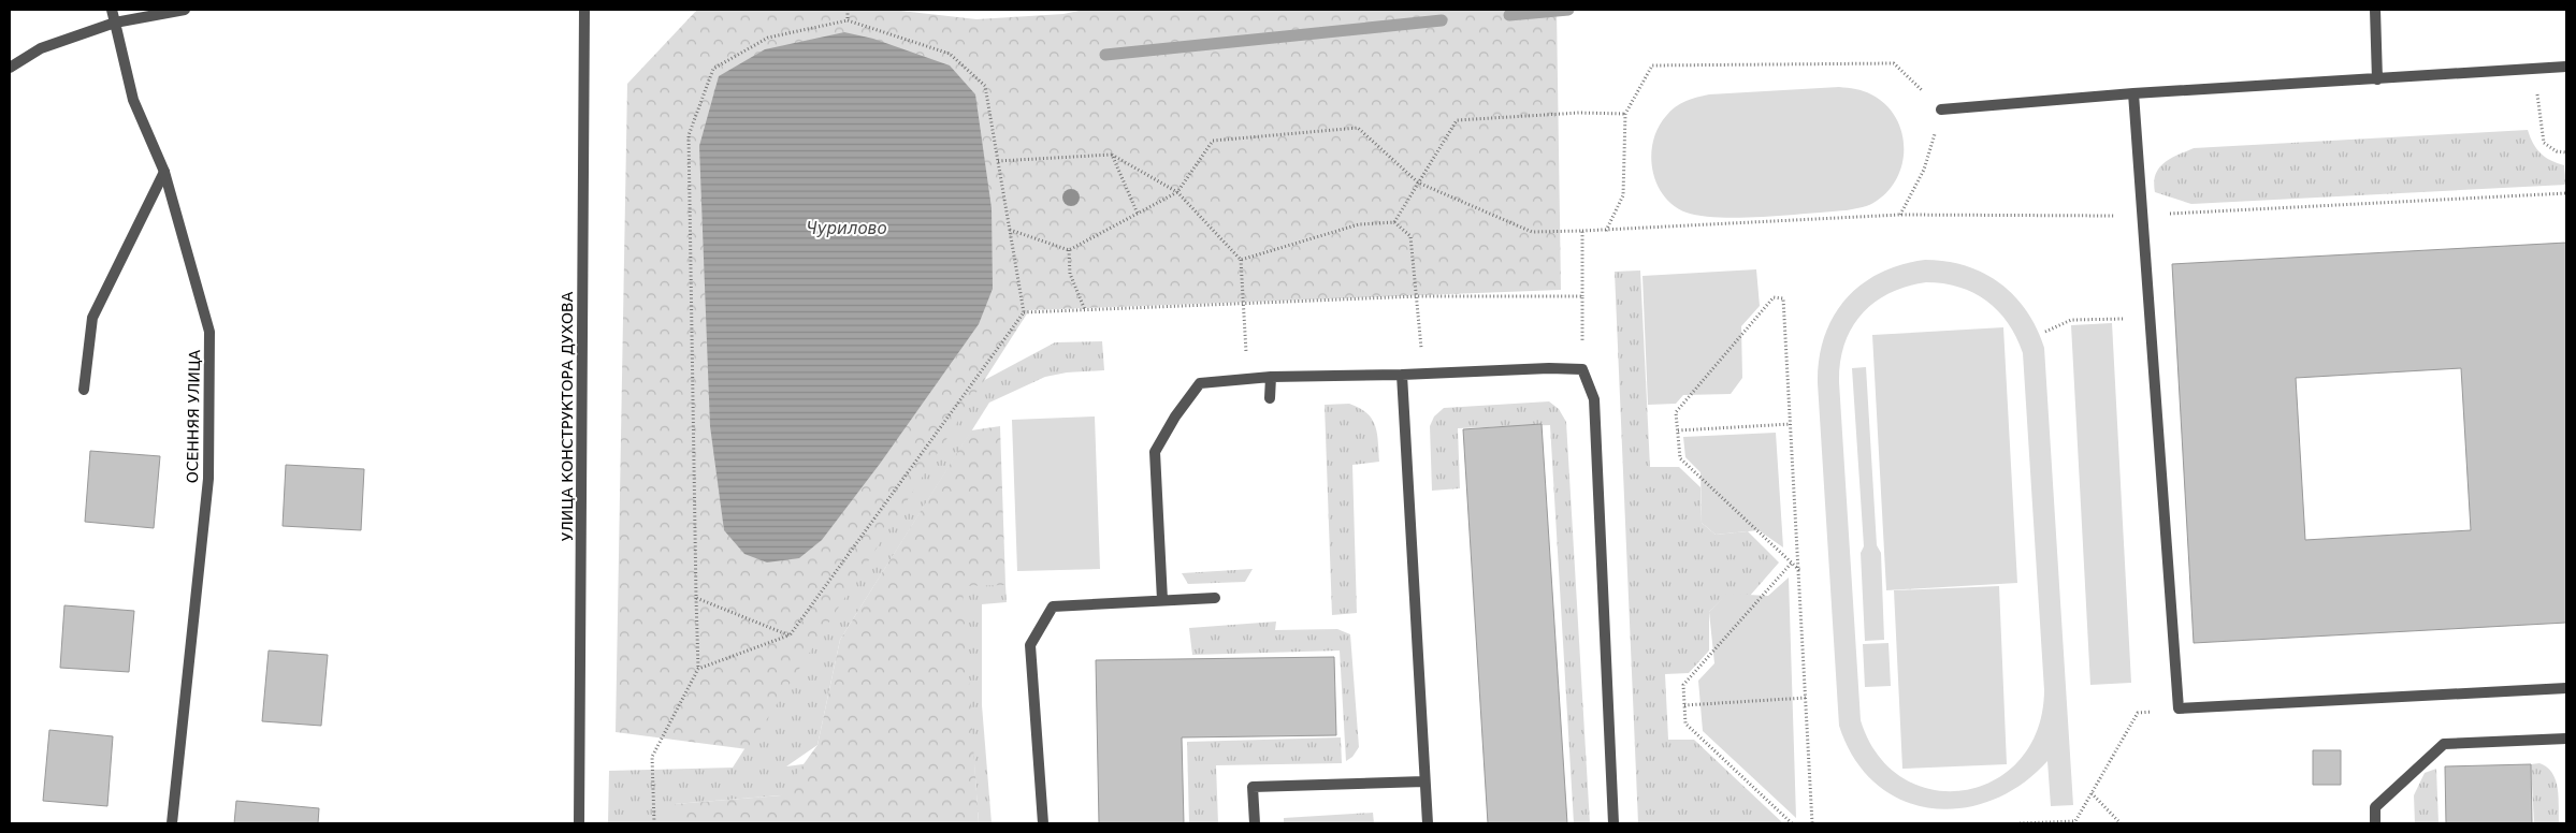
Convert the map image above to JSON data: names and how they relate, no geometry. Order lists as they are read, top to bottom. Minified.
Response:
{"streets":{"street":["ОСЕННЯЯ УЛИЦА","УЛИЦА КОНСТРУКТОРА ДУХОВА"]},"water":["Чурилово"]}
